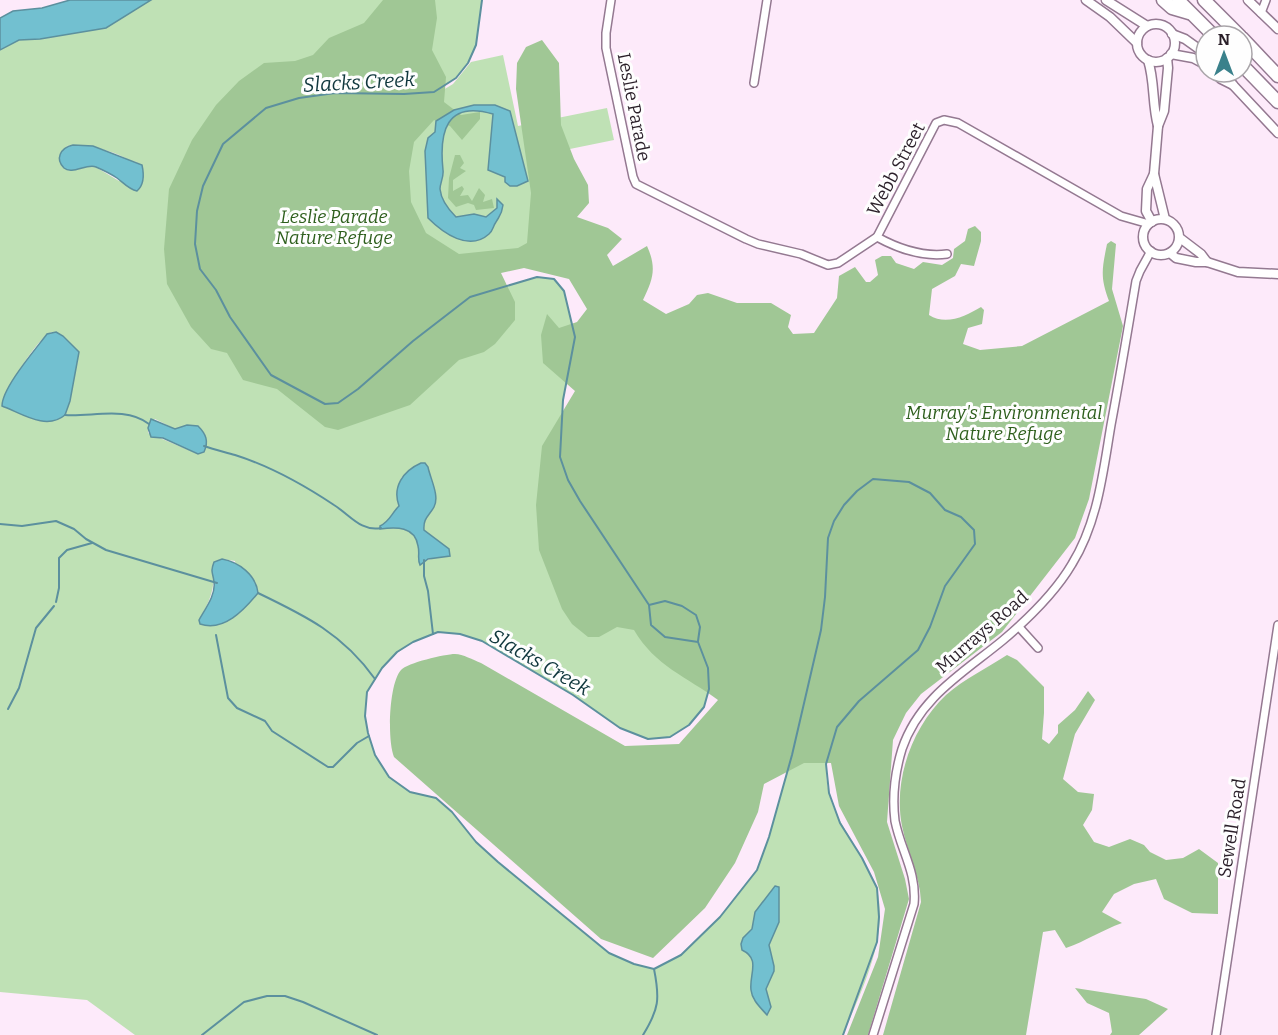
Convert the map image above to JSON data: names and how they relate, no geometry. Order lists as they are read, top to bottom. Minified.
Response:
{"streets":{"street":["Leslie Parade","Webb Street","Murrays Road","Sewell Road"]},"crossings":[["Leslie Parade","Webb Street"],["Webb Street","Murrays Road"]],"water":["Slacks Creek"],"parks":["Leslie Parade Nature Refuge","Murray's Environmental Nature Refuge"],"north":"top"}
